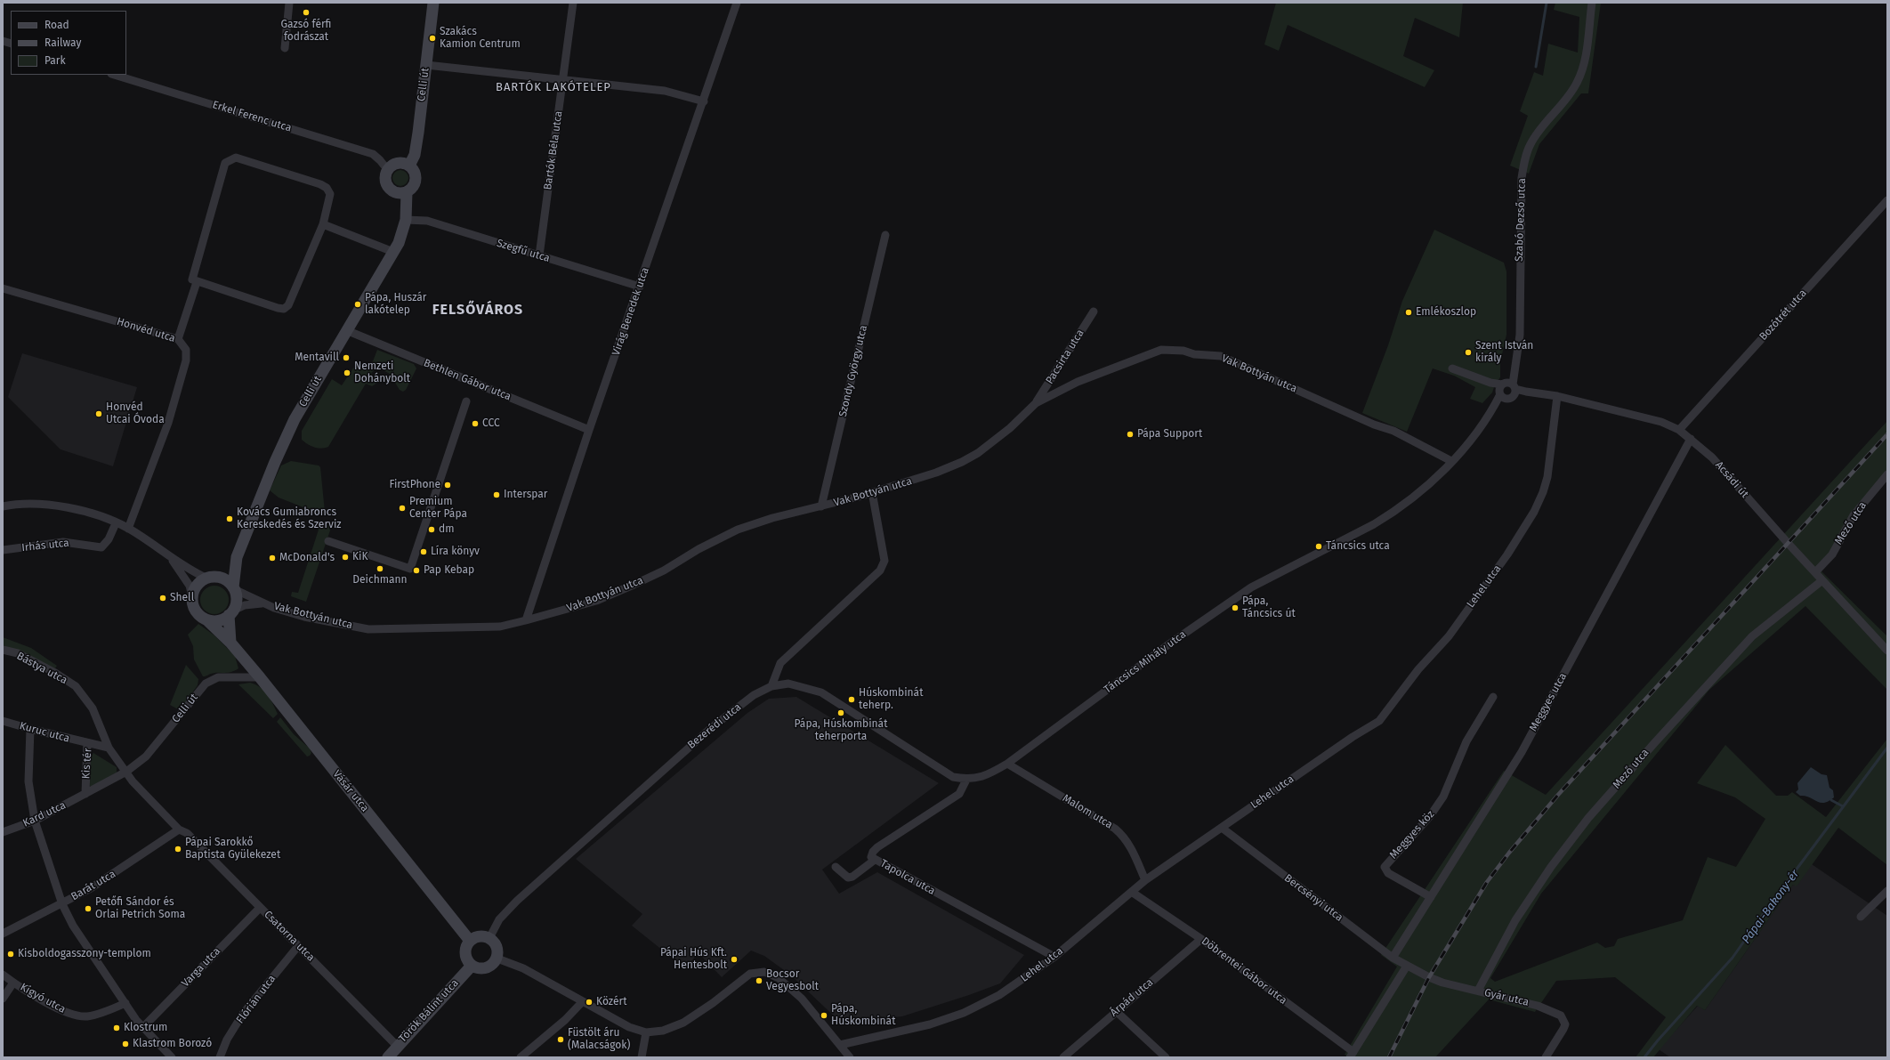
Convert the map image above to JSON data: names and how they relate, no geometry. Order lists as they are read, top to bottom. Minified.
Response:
{"streets":{"street":["Celli út","Erkel Ferenc utca","Bartók Béla utca","Szabó Dezső utca","Szegfű utca","Virág Benedek utca","Bozótrét utca","Honvéd utca","Pacsirta utca","Szondy György utca","Vak Bottyán utca","Bethlen Gábor utca","Acsádi út","Mező utca","Irhás utca","Lehel utca","Táncsics Mihály utca","Bástya utca","Meggyes utca","Bezerédi utca","Kuruc utca","Kis tér","Vásár utca","Malom utca","Kard utca","Meggyes köz","Tapolca utca","Barát utca","Bercsényi utca","Csatorna utca","Varga utca","Döbrentei Gábor utca","Árpád utca","Gyár utca","Kígyó utca","Flórián utca","Török Bálint utca"]},"crossings":[["Celli út","Erkel Ferenc utca"],["Celli út","Szegfű utca"],["Celli út","Vak Bottyán utca"],["Celli út","Bethlen Gábor utca"],["Celli út","Kis tér"],["Celli út","Vásár utca"],["Bartók Béla utca","Szegfű utca"],["Szabó Dezső utca","Acsádi út"],["Szabó Dezső utca","Táncsics Mihály utca"],["Szegfű utca","Virág Benedek utca"],["Virág Benedek utca","Vak Bottyán utca"],["Virág Benedek utca","Bethlen Gábor utca"],["Bozótrét utca","Acsádi út"],["Pacsirta utca","Vak Bottyán utca"],["Szondy György utca","Vak Bottyán utca"],["Vak Bottyán utca","Táncsics Mihály utca"],["Vak Bottyán utca","Vásár utca"],["Acsádi út","Mező utca"],["Acsádi út","Lehel utca"],["Acsádi út","Táncsics Mihály utca"],["Acsádi út","Meggyes utca"],["Mező utca","Gyár utca"],["Lehel utca","Malom utca"],["Lehel utca","Tapolca utca"],["Lehel utca","Bercsényi utca"],["Lehel utca","Döbrentei Gábor utca"],["Táncsics Mihály utca","Bezerédi utca"],["Táncsics Mihály utca","Malom utca"],["Táncsics Mihály utca","Tapolca utca"],["Bástya utca","Kis tér"],["Meggyes utca","Meggyes köz"],["Meggyes utca","Bercsényi utca"],["Bezerédi utca","Vásár utca"],["Bezerédi utca","Török Bálint utca"],["Kuruc utca","Kis tér"],["Kis tér","Kard utca"],["Vásár utca","Török Bálint utca"],["Barát utca","Csatorna utca"],["Bercsényi utca","Gyár utca"],["Csatorna utca","Varga utca"],["Csatorna utca","Flórián utca"],["Csatorna utca","Török Bálint utca"],["Döbrentei Gábor utca","Árpád utca"]],"districts":["BARTÓK LAKÓTELEP","FELSŐVÁROS"],"water":["Pápai-Bakony-ér"],"places":["Gazsó férfi fodrászat","Szakács Kamion Centrum","Pápa, Huszár lakótelep","Emlékoszlop","Szent István király","Mentavill","Nemzeti Dohánybolt","Honvéd Utcai Óvoda","CCC","Pápa Support","FirstPhone","Interspar","Premium Center Pápa","Kovács Gumiabroncs Kereskedés és Szerviz","dm","Táncsics utca","Líra könyv","KiK","McDonald's","Deichmann","Pap Kebap","Shell","Pápa, Táncsics út","Húskombinát teherp.","Pápa, Húskombinát teherporta","Pápai Sarokkő Baptista Gyülekezet","Petőfi Sándor és Orlai Petrich Soma","Kisboldogasszony-templom","Pápai Hús Kft. Hentesbolt","Bocsor Vegyesbolt","Közért","Pápa, Húskombinát","Klostrum","Füstölt áru (Malacságok)","Klastrom Borozó"],"legend":["Road","Railway","Park"]}
